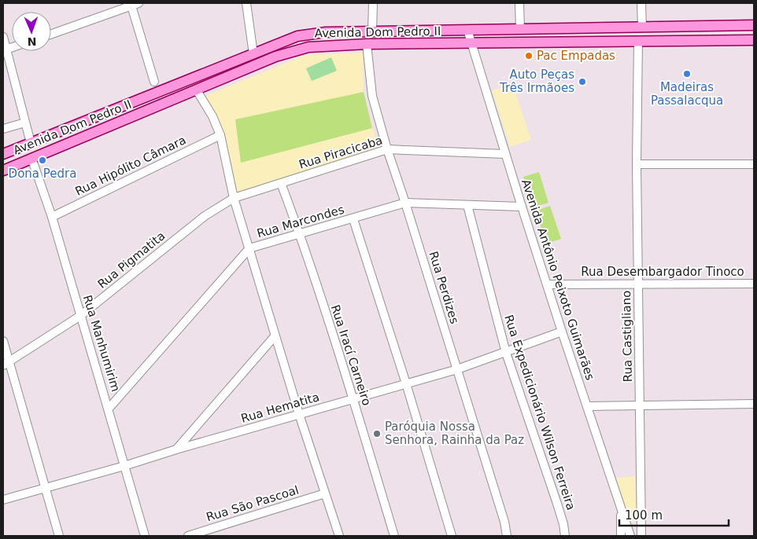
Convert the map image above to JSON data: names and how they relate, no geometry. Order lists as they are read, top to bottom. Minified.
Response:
{"streets":{"main road":["Avenida Dom Pedro II"],"street":["Rua Piracicaba","Rua Hipólito Câmara","Rua Marcondes","Rua Pigmatita","Rua Desembargador Tinoco","Avenida Antônio Peixoto Guimarães","Rua Perdizes","Rua Castigliano","Rua Manhumirim","Rua Irací Carneiro","Rua Hematita","Rua Expedicionário Wilson Ferreira","Rua São Pascoal"]},"crossings":[["Avenida Dom Pedro II","Avenida Antônio Peixoto Guimarães"],["Avenida Dom Pedro II","Rua Perdizes"],["Avenida Dom Pedro II","Rua Castigliano"],["Avenida Dom Pedro II","Rua Manhumirim"],["Rua Piracicaba","Rua Pigmatita"],["Rua Piracicaba","Avenida Antônio Peixoto Guimarães"],["Rua Piracicaba","Rua Perdizes"],["Rua Piracicaba","Rua Irací Carneiro"],["Rua Hipólito Câmara","Rua Manhumirim"],["Rua Marcondes","Avenida Antônio Peixoto Guimarães"],["Rua Marcondes","Rua Perdizes"],["Rua Marcondes","Rua Manhumirim"],["Rua Marcondes","Rua Irací Carneiro"],["Rua Marcondes","Rua Expedicionário Wilson Ferreira"],["Rua Pigmatita","Rua Manhumirim"],["Rua Desembargador Tinoco","Avenida Antônio Peixoto Guimarães"],["Rua Desembargador Tinoco","Rua Castigliano"],["Avenida Antônio Peixoto Guimarães","Rua Hematita"],["Rua Perdizes","Rua Hematita"],["Rua Manhumirim","Rua Hematita"],["Rua Irací Carneiro","Rua Hematita"],["Rua Hematita","Rua Expedicionário Wilson Ferreira"]],"places":["Pac Empadas","Madeiras Passalacqua","Auto Peças Três Irmãoes","Dona Pedra","Paróquia Nossa Senhora, Rainha da Paz"],"scale_bar":"100 m","north":"bottom"}
